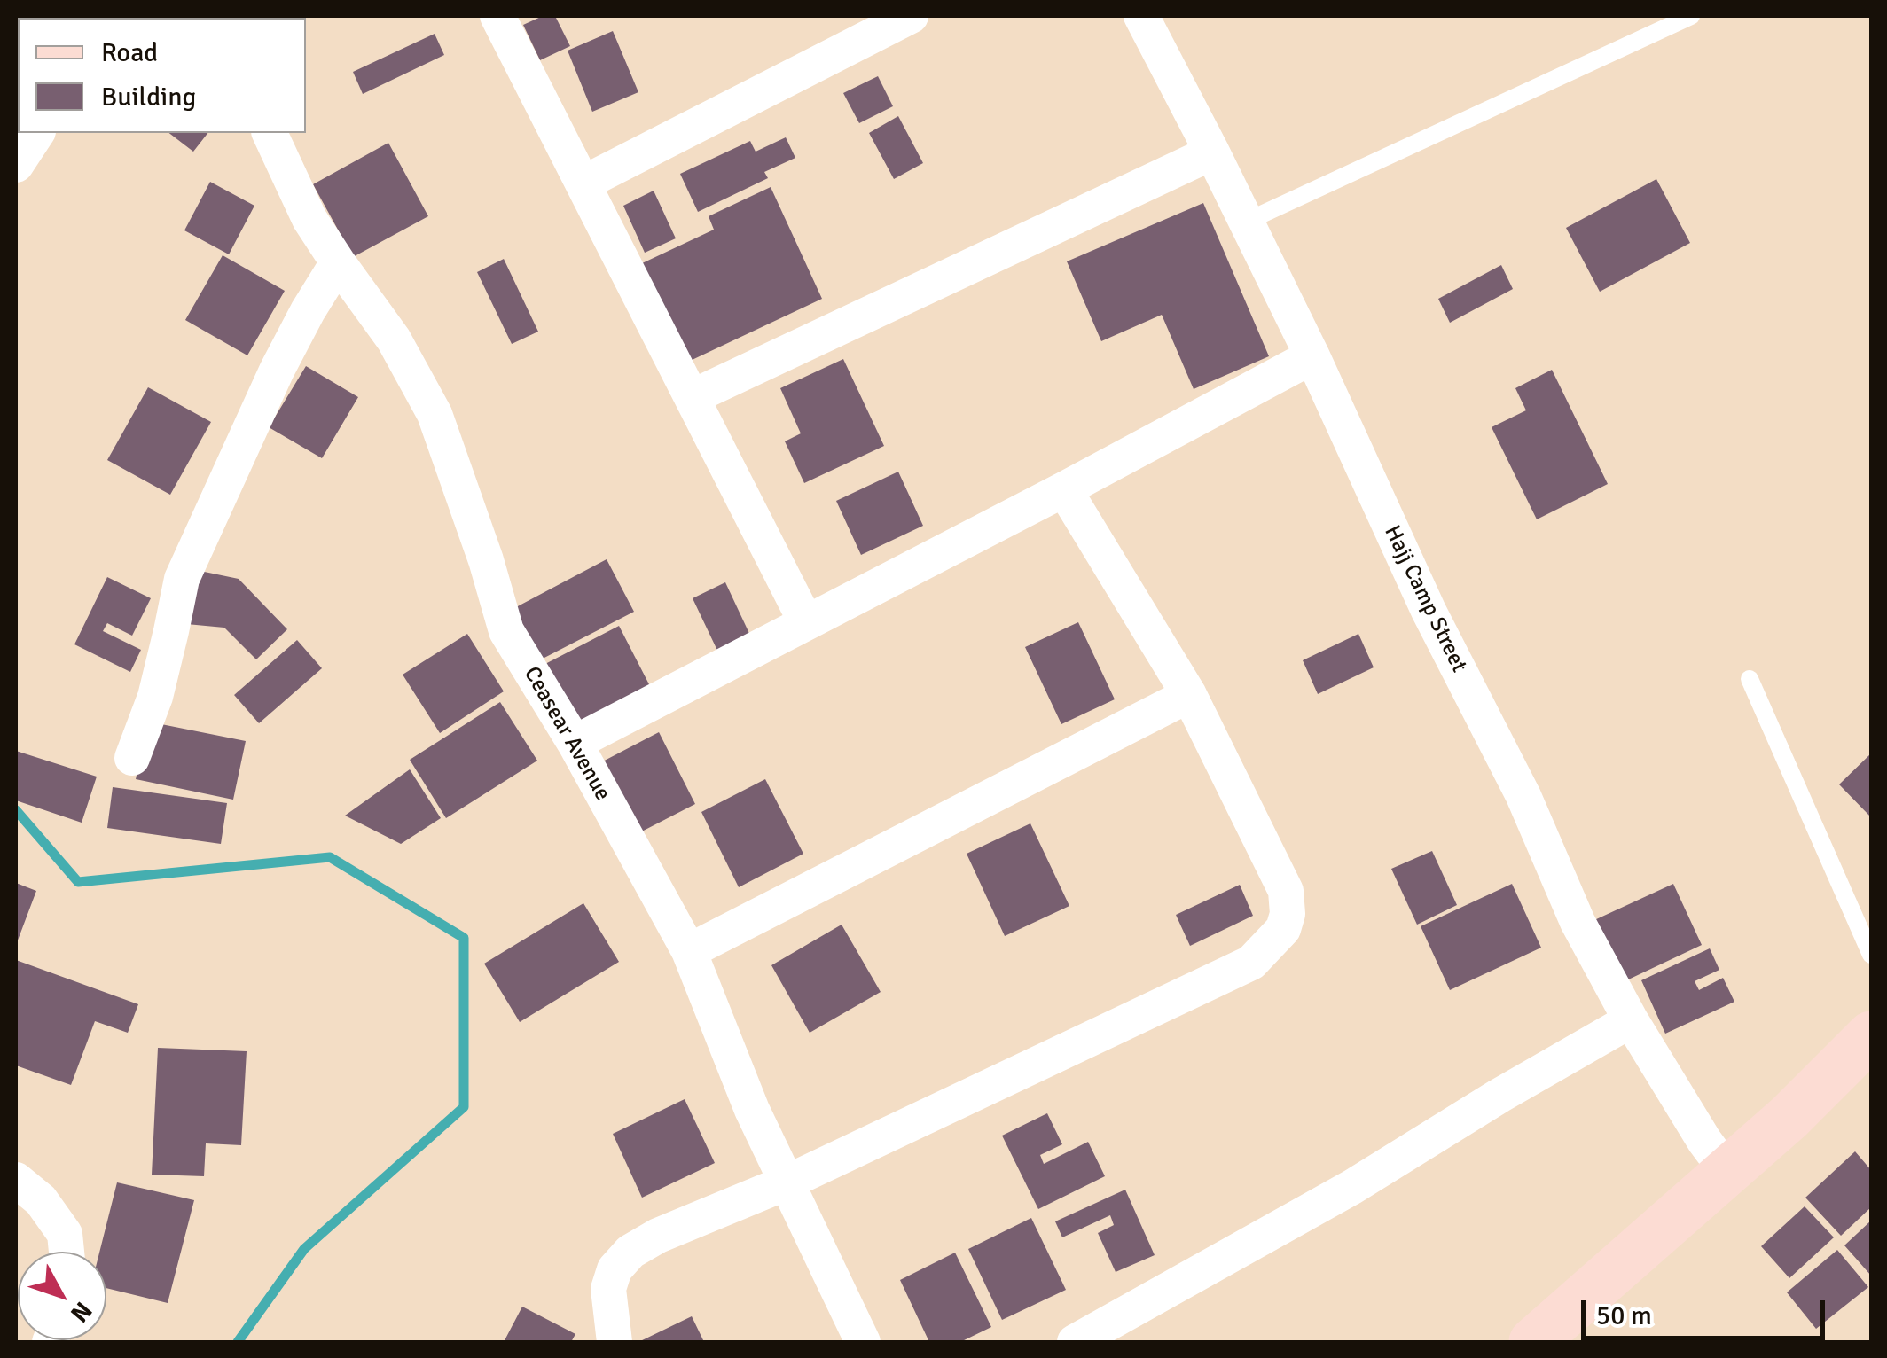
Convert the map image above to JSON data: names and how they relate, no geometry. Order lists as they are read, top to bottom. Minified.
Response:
{"streets":{"street":["Hajj Camp Street","Ceasear Avenue"]},"legend":["Road","Building"],"scale_bar":"50 m","north":"bottom right"}
